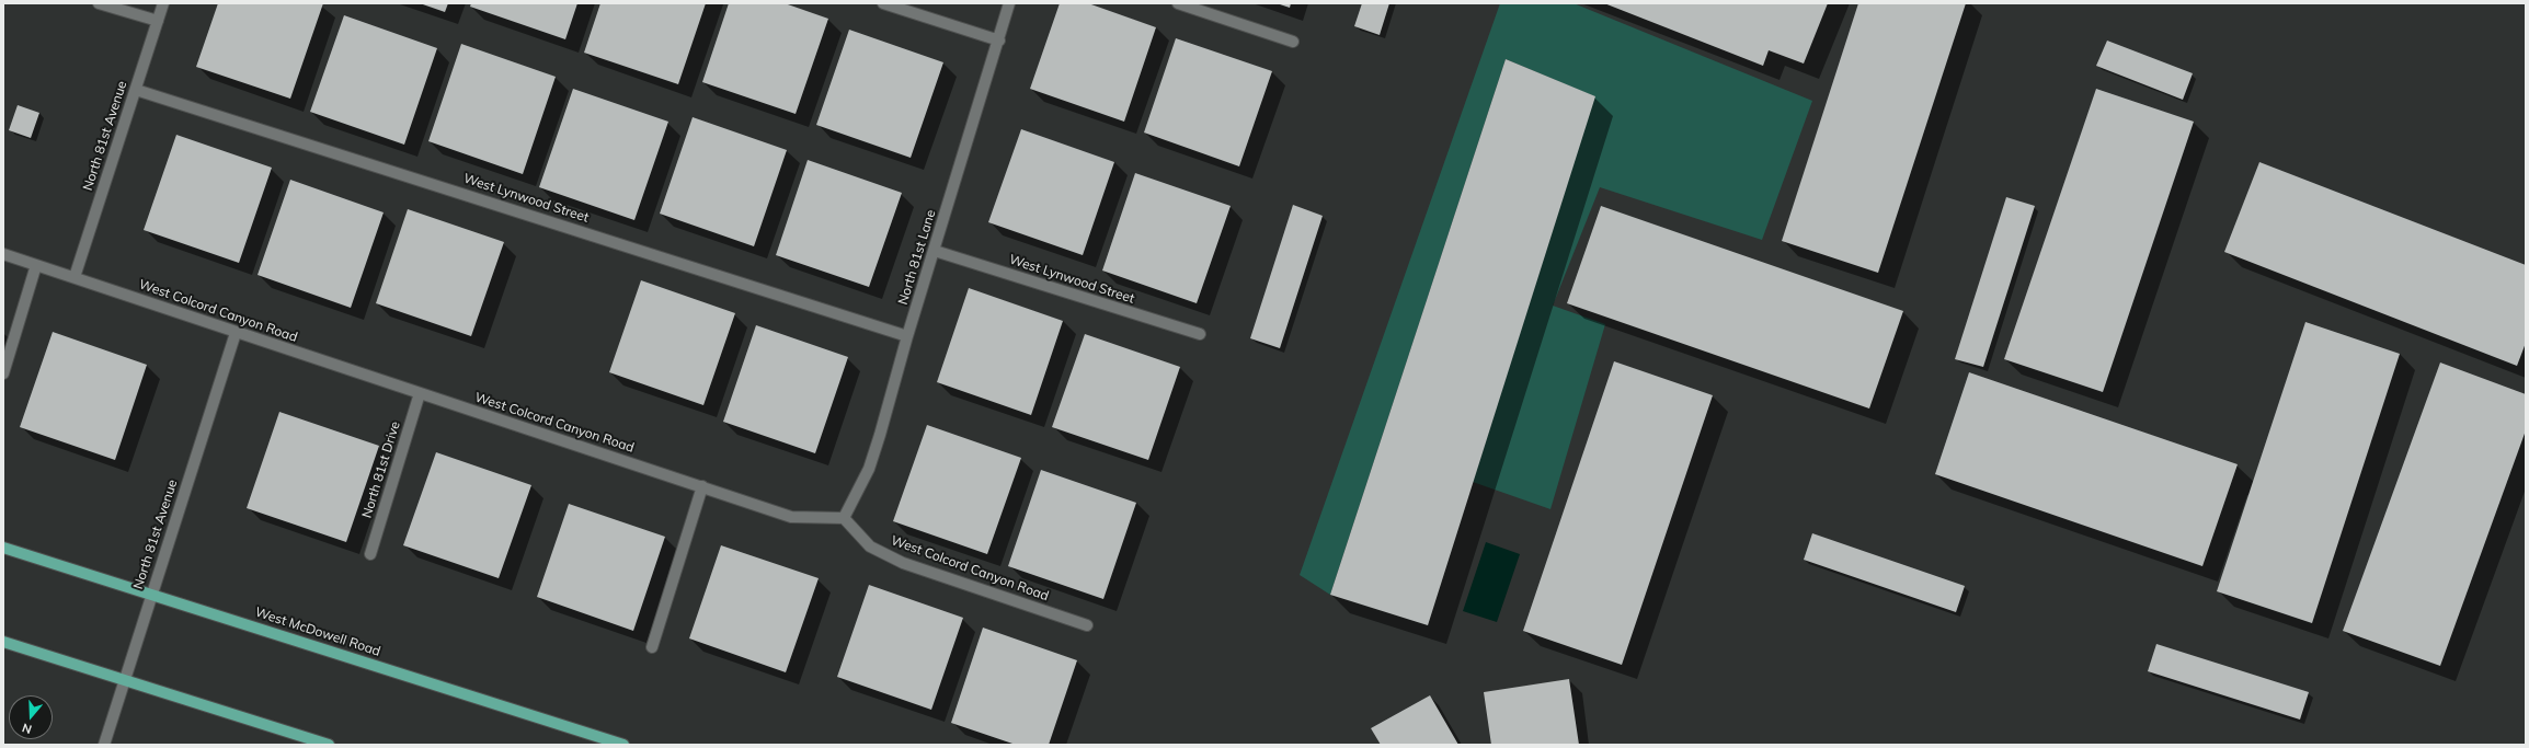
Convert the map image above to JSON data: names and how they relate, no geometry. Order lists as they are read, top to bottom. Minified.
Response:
{"streets":{"main road":["West McDowell Road"],"street":["North 81st Avenue","West Lynwood Street","North 81st Lane","West Colcord Canyon Road","North 81st Drive"]},"crossings":[["North 81st Avenue","West Lynwood Street"],["North 81st Avenue","West Colcord Canyon Road"],["North 81st Avenue","West McDowell Road"],["West Lynwood Street","North 81st Lane"],["North 81st Lane","West Colcord Canyon Road"],["West Colcord Canyon Road","North 81st Drive"]],"north":"bottom"}
